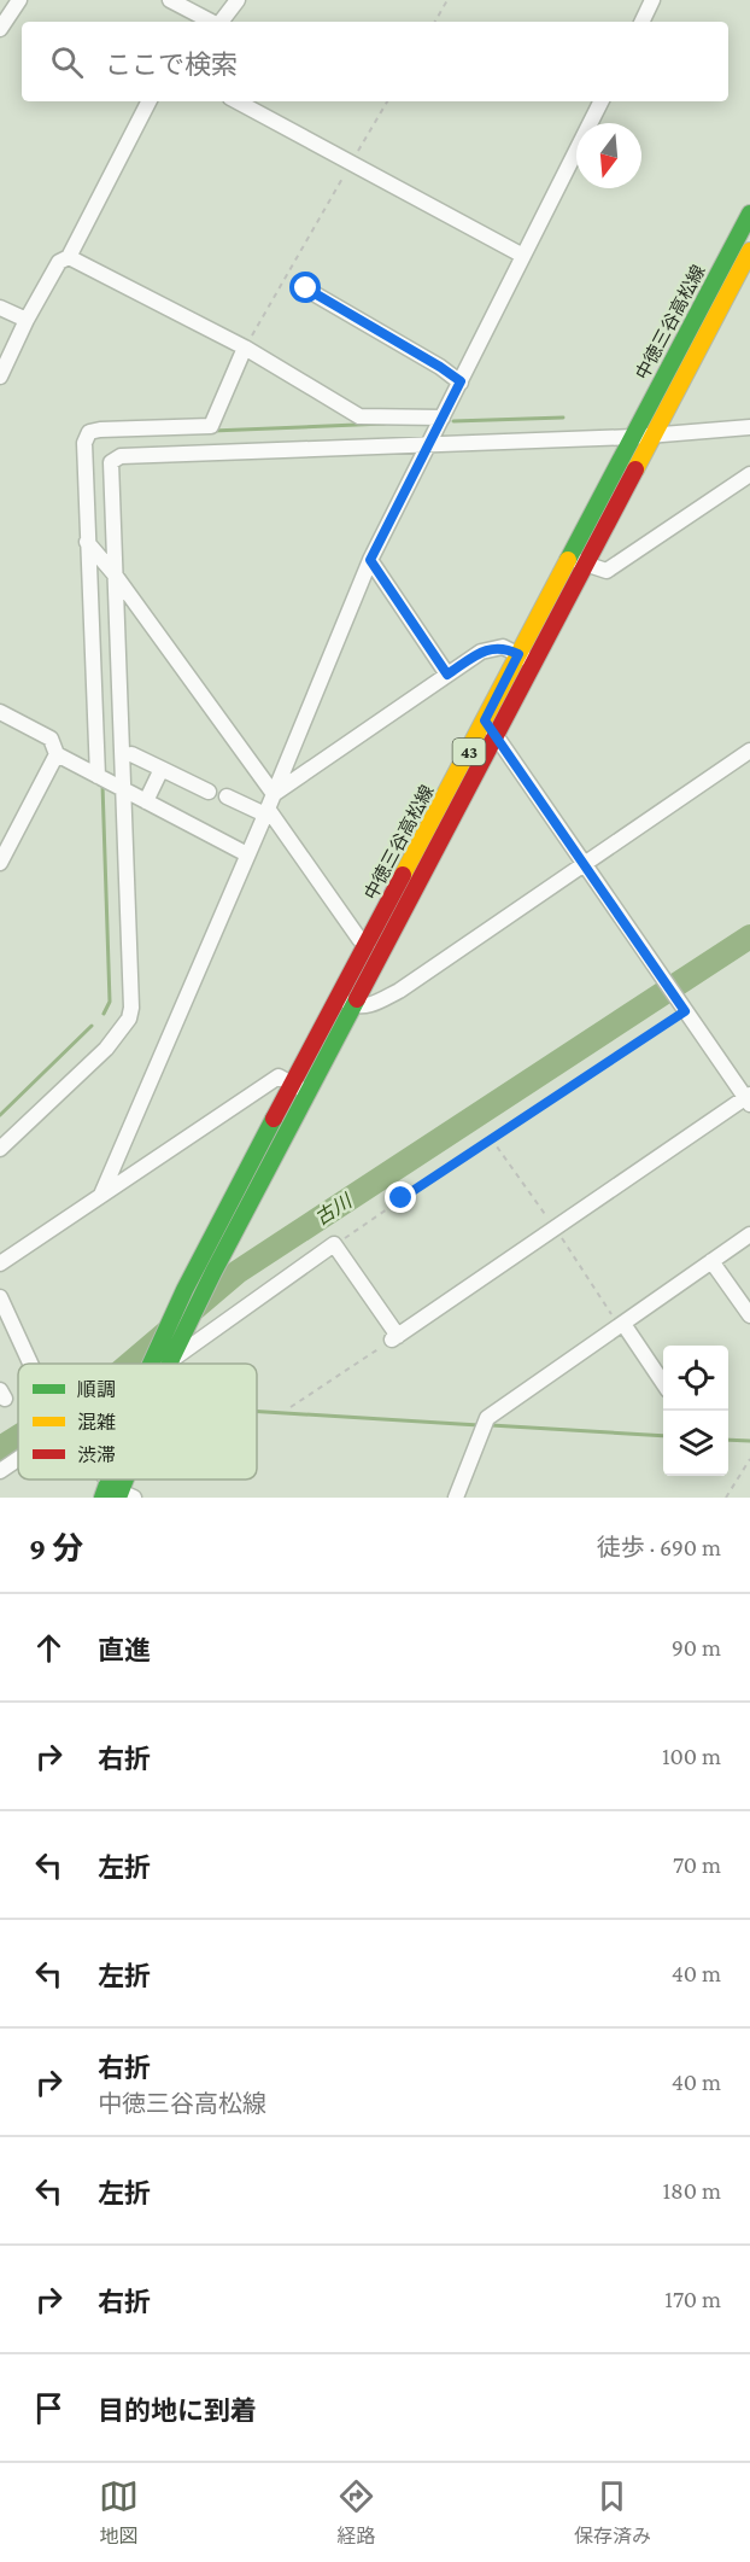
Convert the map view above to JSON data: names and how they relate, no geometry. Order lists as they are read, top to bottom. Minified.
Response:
{"streets":{"main road":["中徳三谷高松線","43"]},"water":["古川"],"legend":["順調","混雑","渋滞"],"north":"bottom","page":{"search":"ここで検索","heading":["9 分","徒歩 · 690 m"],"list":[["直進","90 m"],["右折","100 m"],["左折","70 m"],["左折","40 m"],["右折","中徳三谷高松線","40 m"],["左折","180 m"],["右折","170 m"],"目的地に到着"],"nav":["地図","経路","保存済み"]}}
